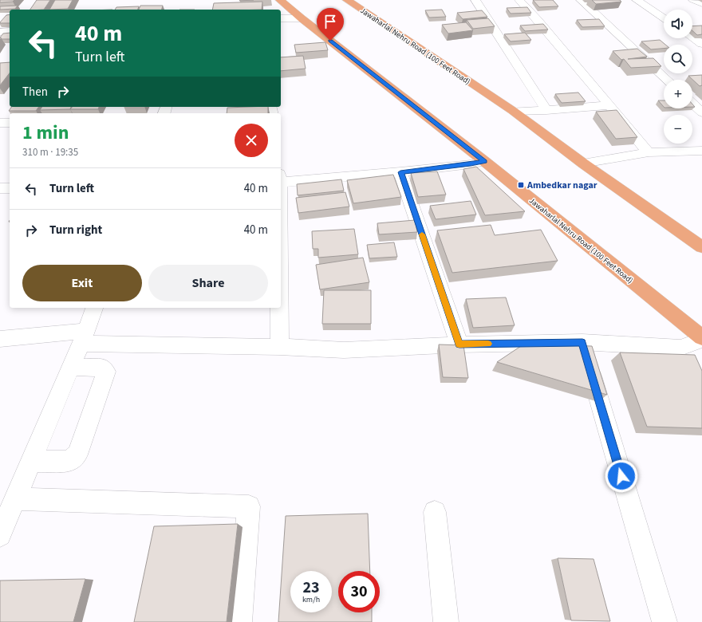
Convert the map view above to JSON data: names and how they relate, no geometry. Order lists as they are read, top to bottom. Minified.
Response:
{"streets":{"main road":["Jawaharlal Nehru Road (100 Feet Road)"]},"places":{"transit":["Ambedkar nagar"]},"page":{"map_buttons":["+","−"],"turn":["40 m","Turn left"],"then":"Then","heading":["1 min","310 m · 19:35"],"list":[{"name":"Turn left","value":"40 m"},{"name":"Turn right","value":"40 m"}],"buttons":["Exit","Share"],"speed":"23 km/h","limit":"30"}}
